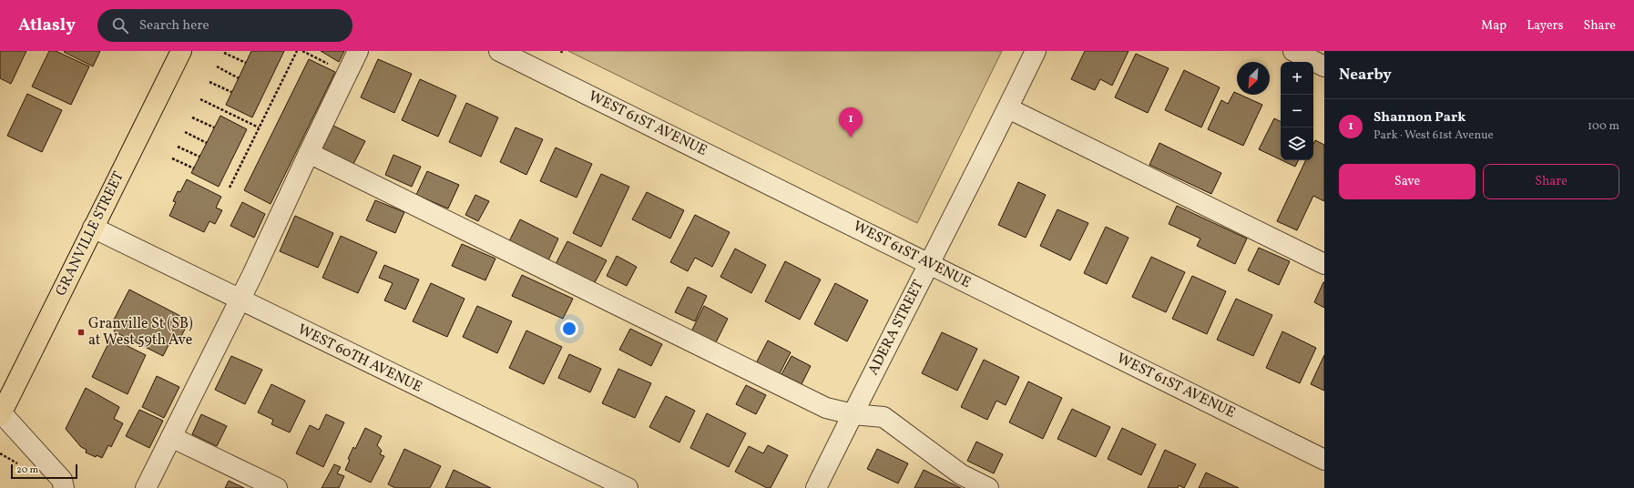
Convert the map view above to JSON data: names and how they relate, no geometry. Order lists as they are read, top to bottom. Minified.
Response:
{"streets":{"highway":["GRANVILLE STREET"],"street":["WEST 61ST AVENUE","ADERA STREET","WEST 60TH AVENUE"]},"crossings":[["WEST 61ST AVENUE","ADERA STREET"],["GRANVILLE STREET","WEST 60TH AVENUE"]],"places":{"transit":["Granville St (SB) at West 59th Ave"]},"scale_bar":"20 m","north":"bottom left","page":{"header":"Atlasly","search":"Search here","nav":["Map","Layers","Share"],"heading":"Nearby","map_buttons":["+","−"],"list":[{"mark":"1","name":"Shannon Park","note":"Park · West 61st Avenue","value":"100 m"}],"pins":"1","buttons":["Save","Share"],"scale":"20 m"}}
